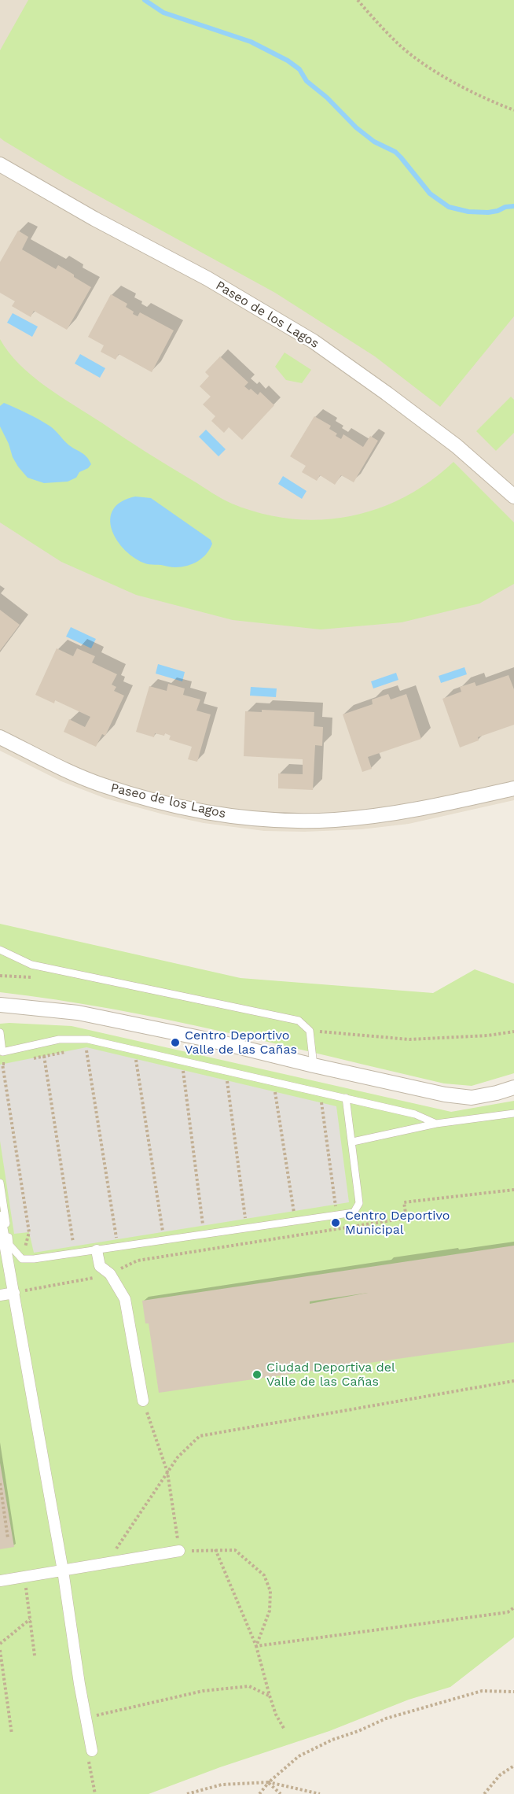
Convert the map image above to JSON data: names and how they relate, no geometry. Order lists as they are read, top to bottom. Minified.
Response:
{"streets":{"street":["Paseo de los Lagos"]},"places":["Centro Deportivo Valle de las Cañas","Centro Deportivo Municipal","Ciudad Deportiva del Valle de las Cañas"]}
